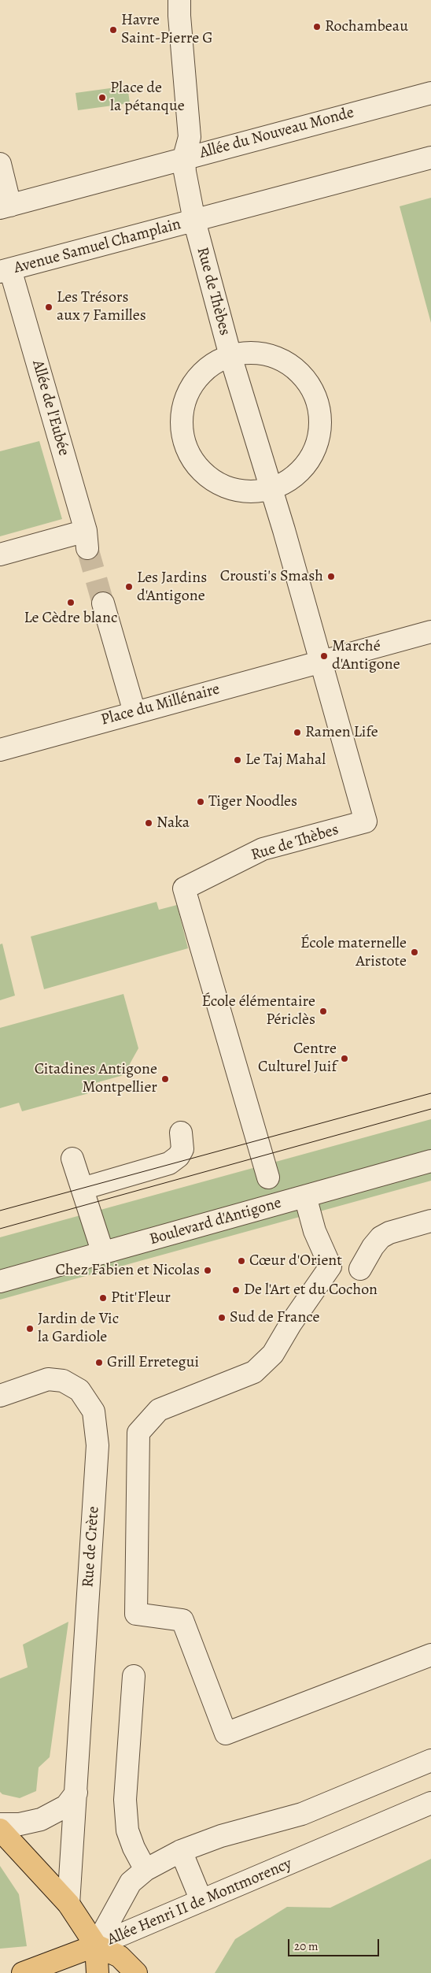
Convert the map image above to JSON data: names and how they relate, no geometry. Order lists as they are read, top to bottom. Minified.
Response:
{"streets":{"street":["Allée du Nouveau Monde","Avenue Samuel Champlain","Rue de Thèbes","Allée de l'Eubée","Place du Millénaire","Boulevard d'Antigone","Rue de Crète","Allée Henri II de Montmorency"]},"crossings":[["Allée du Nouveau Monde","Rue de Thèbes"],["Avenue Samuel Champlain","Rue de Thèbes"],["Avenue Samuel Champlain","Allée de l'Eubée"],["Rue de Thèbes","Place du Millénaire"]],"places":["Rochambeau","Havre Saint-Pierre G","Place de la pétanque","Les Trésors aux 7 Familles","Crousti's Smash","Les Jardins d'Antigone","Le Cèdre blanc","Marché d'Antigone","Ramen Life","Le Taj Mahal","Tiger Noodles","Naka","École maternelle Aristote","École élémentaire Périclès","Centre Culturel Juif","Citadines Antigone Montpellier","Cœur d'Orient","Chez Fabien et Nicolas","De l'Art et du Cochon","Ptit'Fleur","Sud de France","Jardin de Vic la Gardiole","Grill Erretegui"],"scale_bar":"20 m"}
